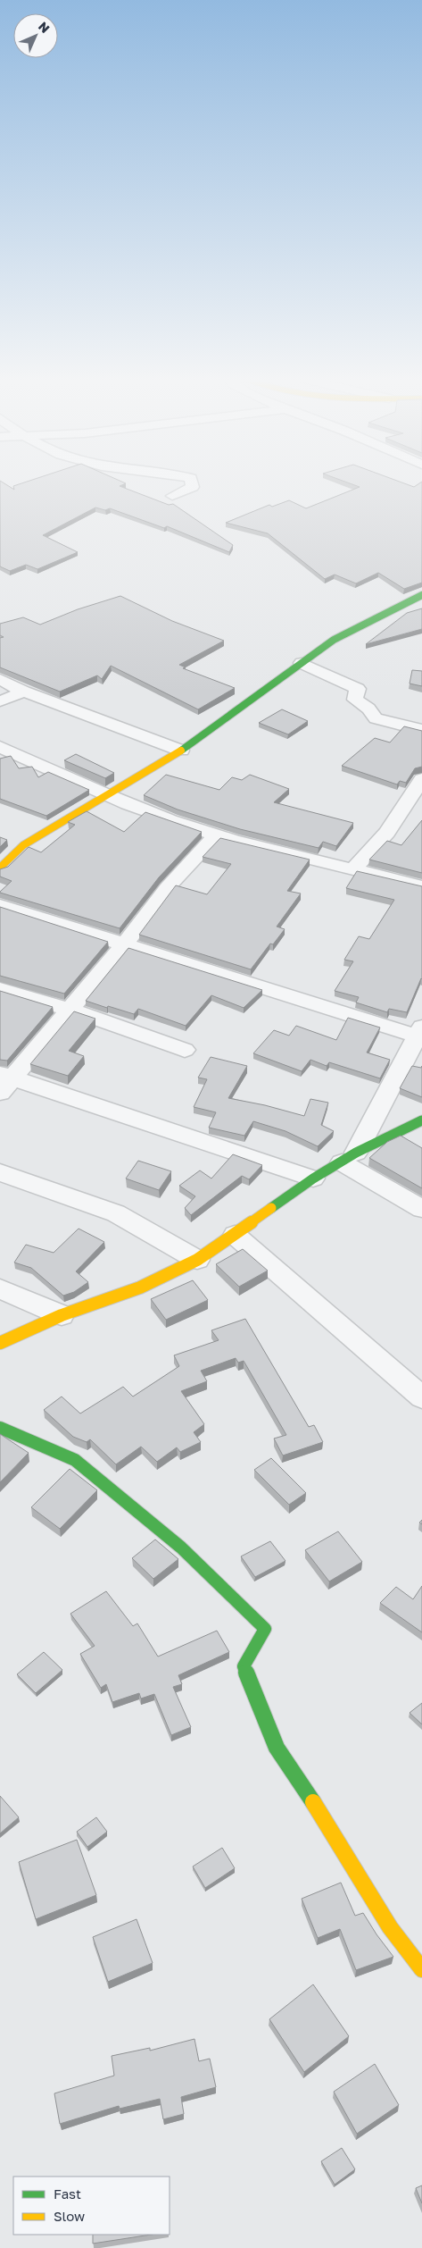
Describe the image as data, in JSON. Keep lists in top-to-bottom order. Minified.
{"legend":["Fast","Slow"],"north":"top right"}
